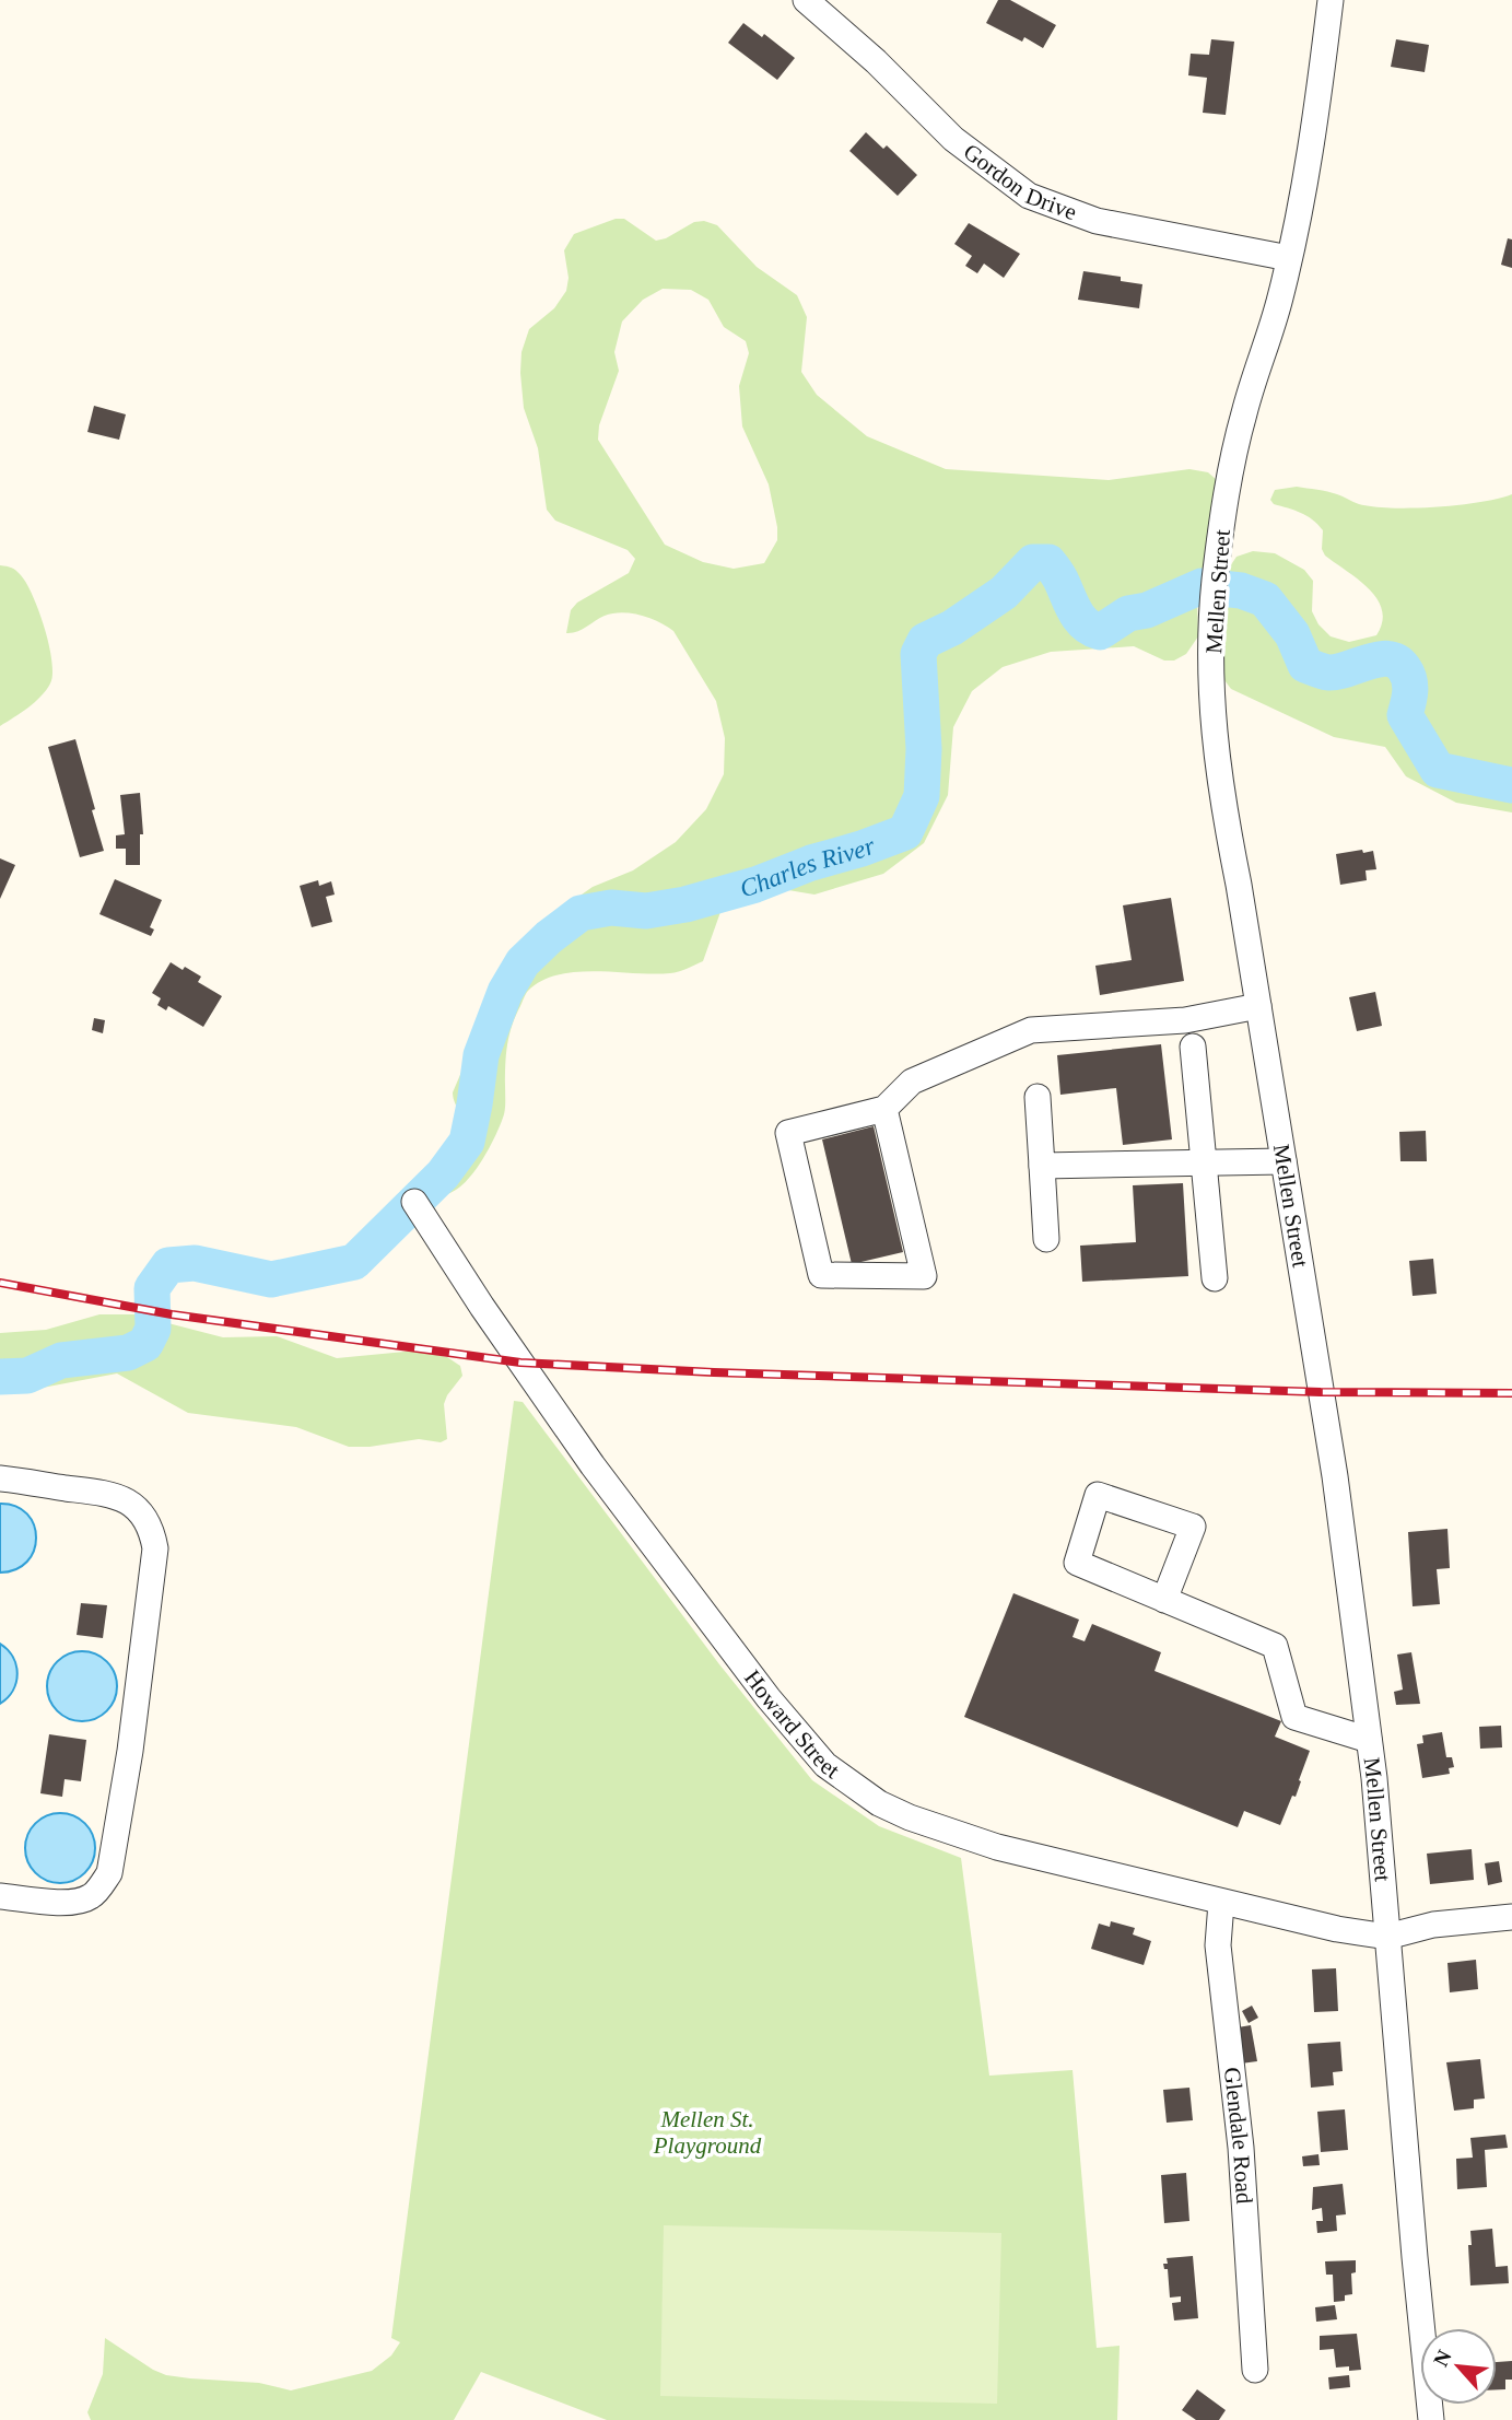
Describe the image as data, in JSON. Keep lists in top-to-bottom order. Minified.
{"streets":{"street":["Gordon Drive","Mellen Street","Howard Street","Glendale Road"]},"crossings":[["Gordon Drive","Mellen Street"],["Mellen Street","Howard Street"],["Howard Street","Glendale Road"]],"water":["Charles River"],"parks":["Mellen St. Playground"],"north":"top left"}
